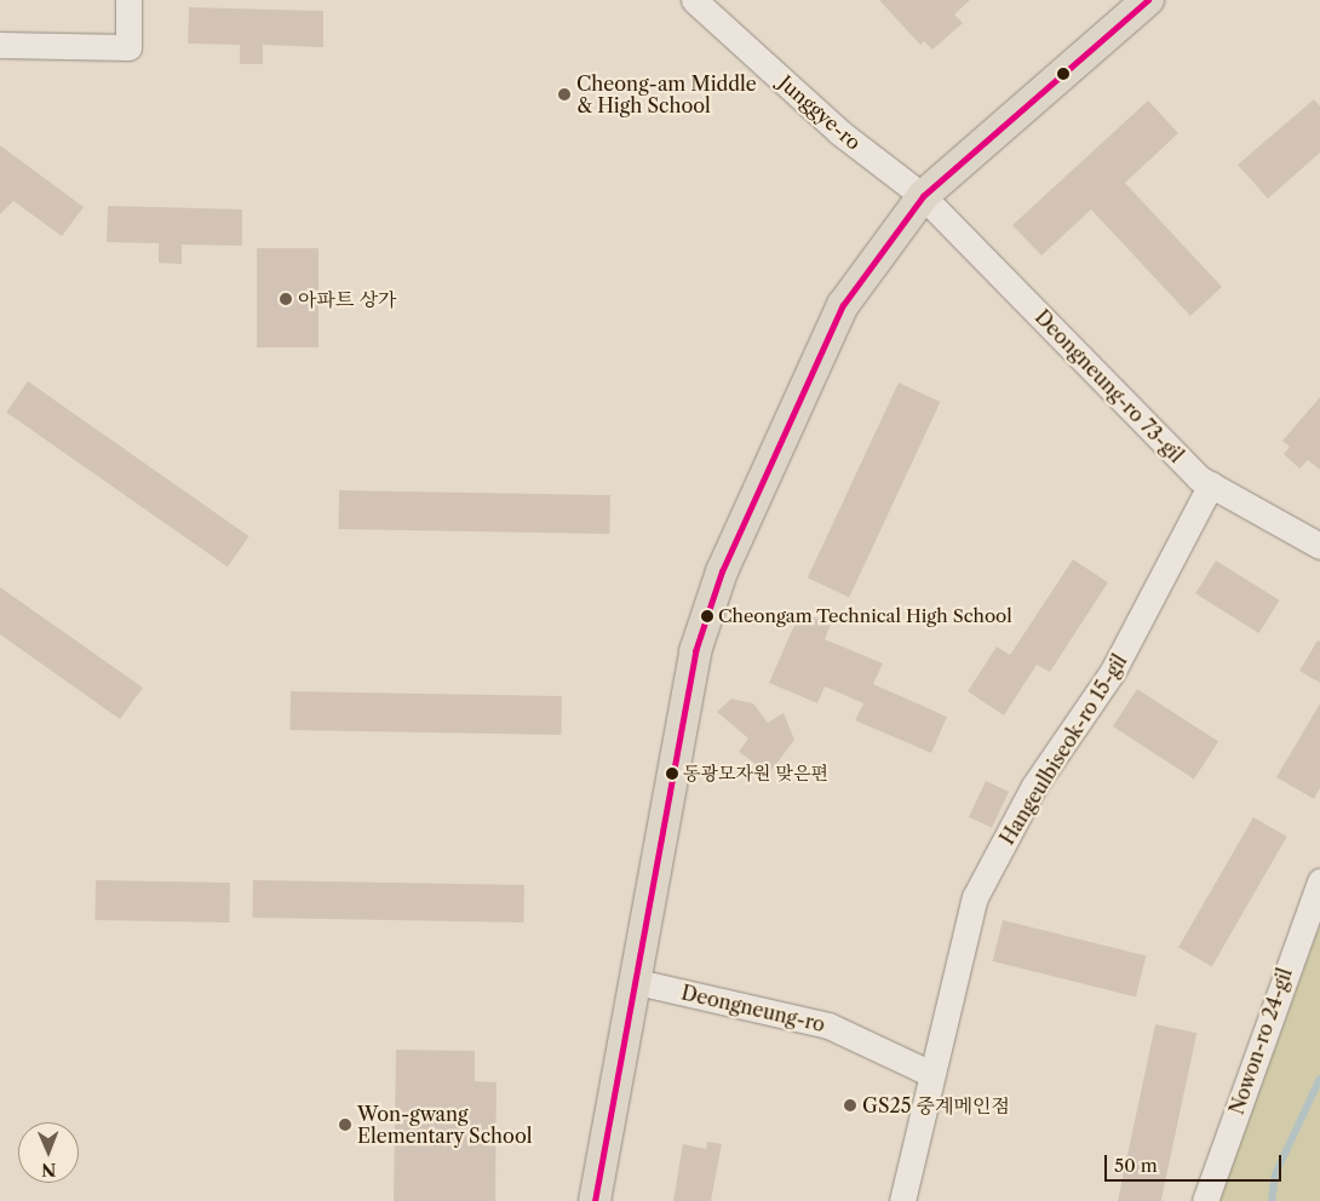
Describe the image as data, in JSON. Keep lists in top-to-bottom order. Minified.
{"streets":{"street":["Junggye-ro","Deongneung-ro 73-gil","Hangeulbiseok-ro 15-gil","Deongneung-ro","Nowon-ro 24-gil"]},"crossings":[["Junggye-ro","Deongneung-ro 73-gil"],["Deongneung-ro 73-gil","Hangeulbiseok-ro 15-gil"],["Hangeulbiseok-ro 15-gil","Deongneung-ro"]],"places":["Cheong-am Middle & High School","아파트 상가","Cheongam Technical High School","동광모자원 맞은편","GS25 중계메인점","Won-gwang Elementary School"],"scale_bar":"50 m","north":"bottom"}
